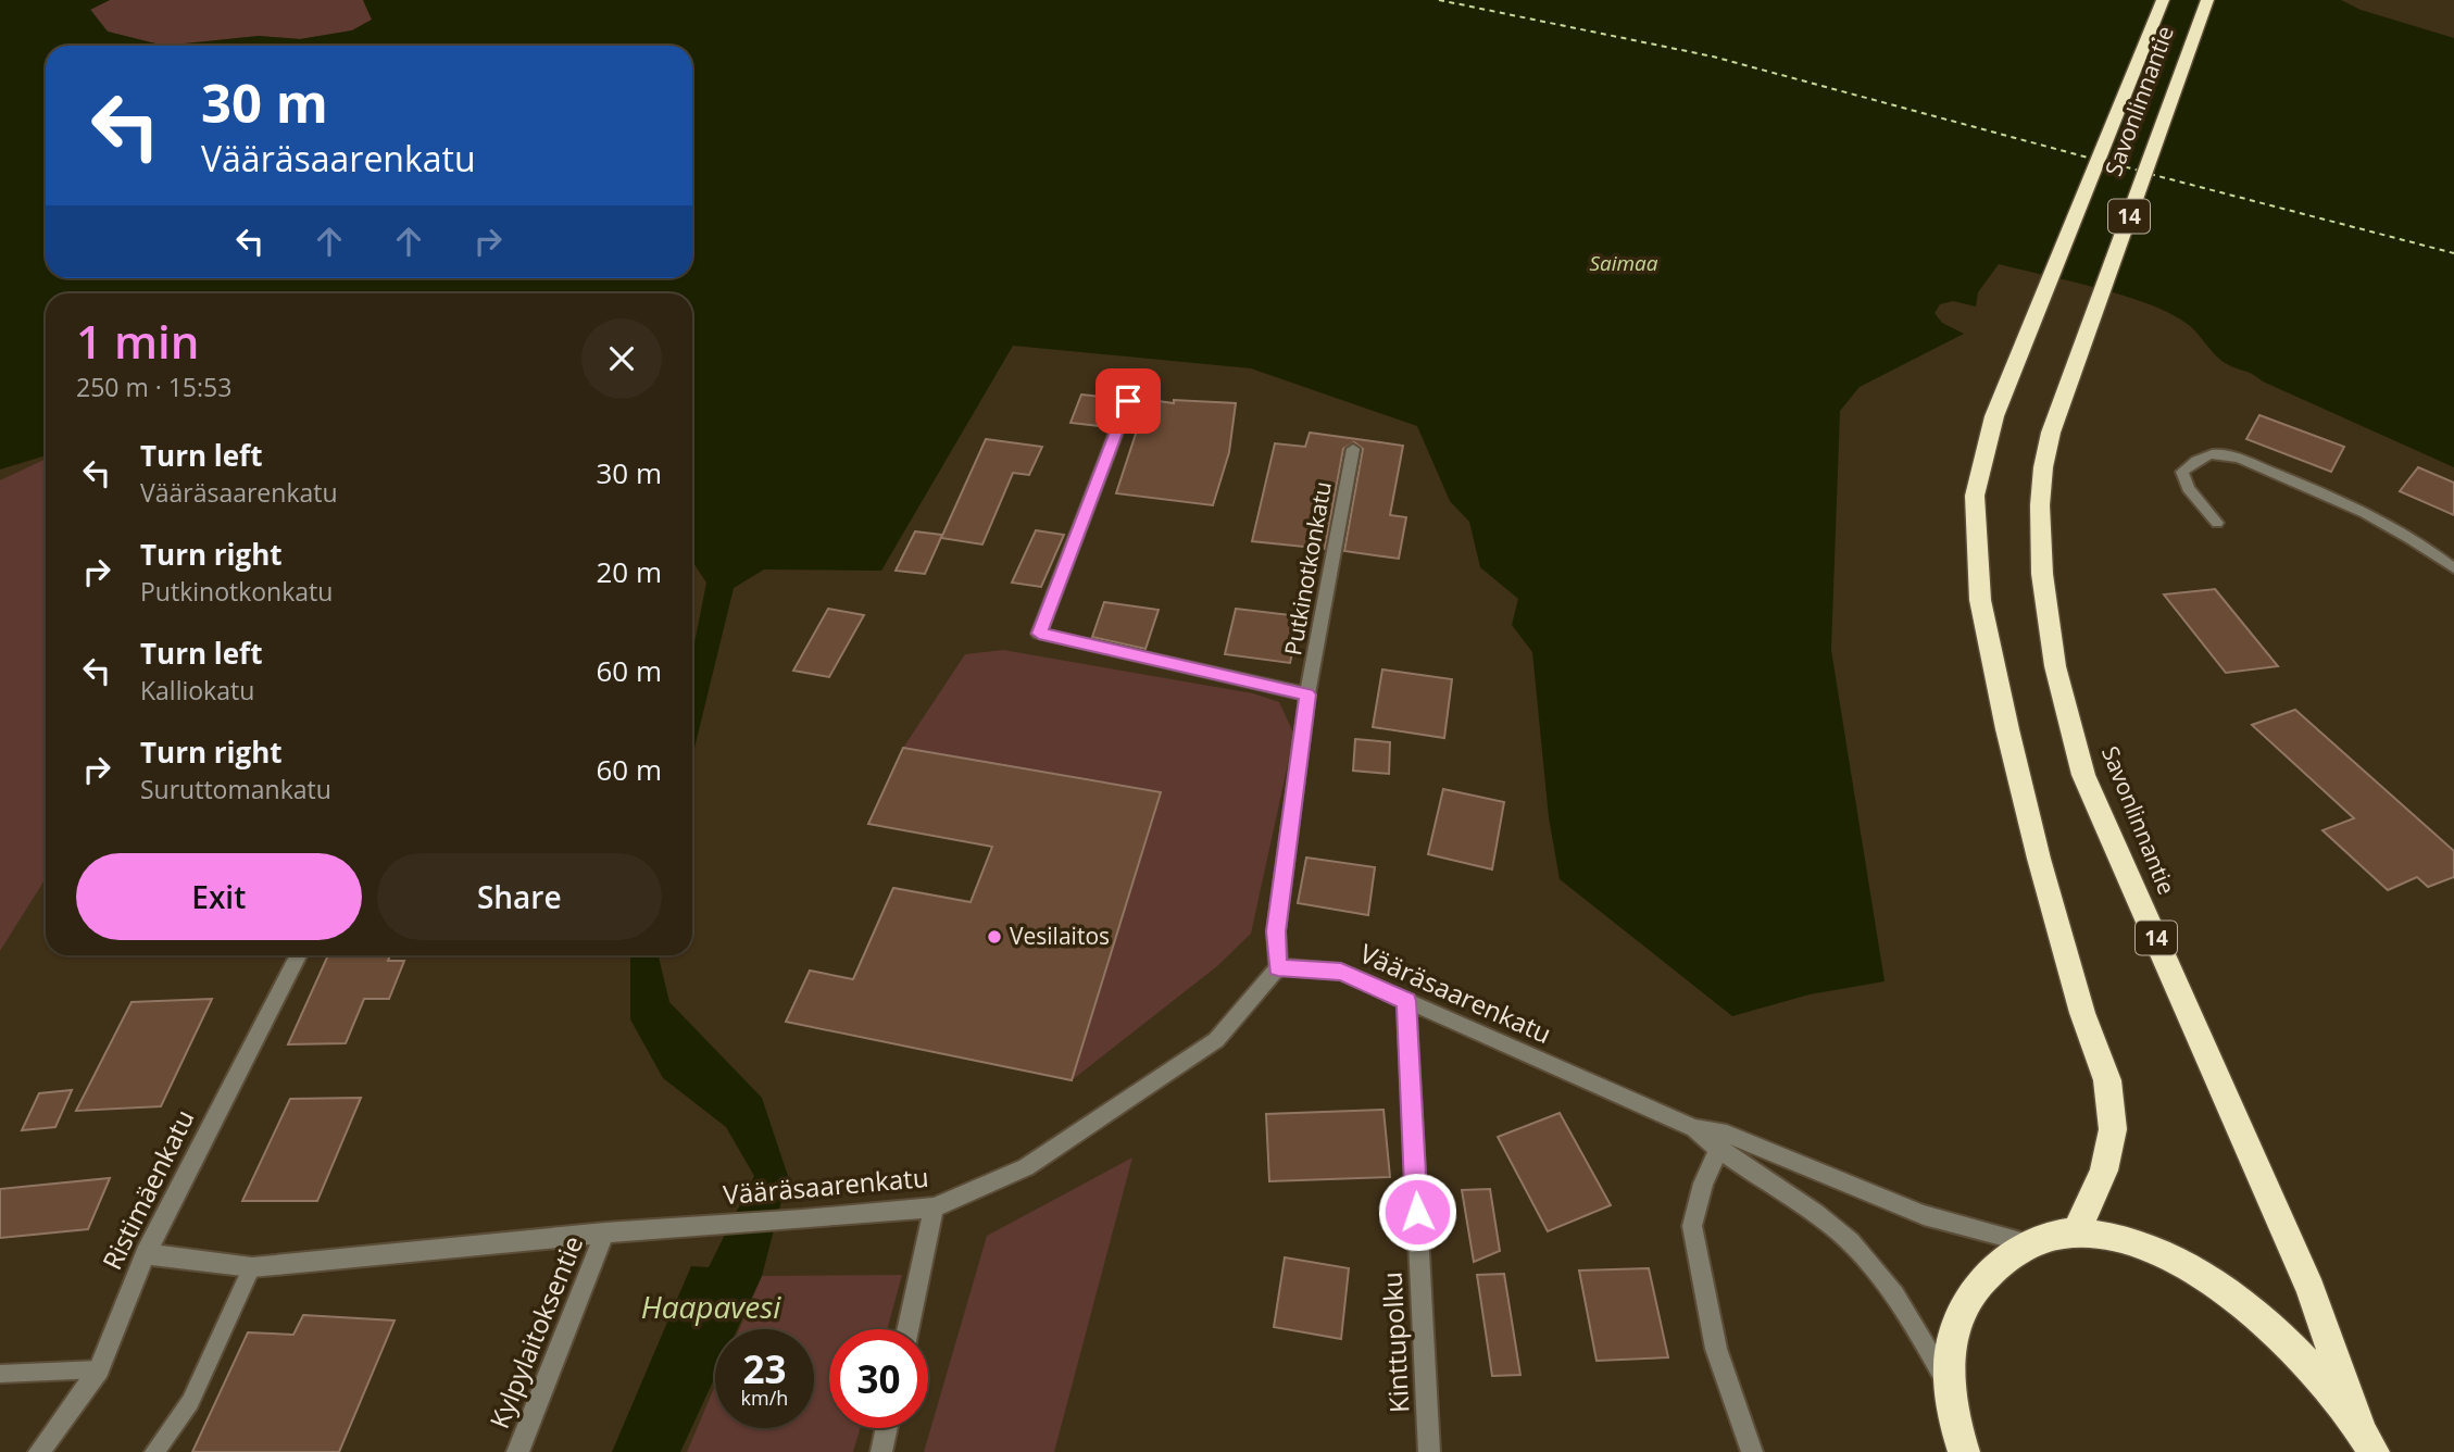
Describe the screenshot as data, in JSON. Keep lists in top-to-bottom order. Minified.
{"streets":{"highway":["Savonlinnantie","14"],"street":["Putkinotkonkatu","Vääräsaarenkatu","Ristimäenkatu","Kylpylaitoksentie","Kinttupolku"]},"crossings":[["Savonlinnantie","14"],["Putkinotkonkatu","Vääräsaarenkatu"],["Vääräsaarenkatu","Ristimäenkatu"],["Vääräsaarenkatu","Kylpylaitoksentie"],["Vääräsaarenkatu","Kinttupolku"]],"water":["Saimaa","Haapavesi"],"places":["Vesilaitos"],"page":{"turn":["30 m","Vääräsaarenkatu"],"heading":["1 min","250 m · 15:53"],"list":[{"name":"Turn left","note":"Vääräsaarenkatu","value":"30 m"},{"name":"Turn right","note":"Putkinotkonkatu","value":"20 m"},{"name":"Turn left","note":"Kalliokatu","value":"60 m"},{"name":"Turn right","note":"Suruttomankatu","value":"60 m"}],"buttons":["Exit","Share"],"speed":"23 km/h","limit":"30"}}
